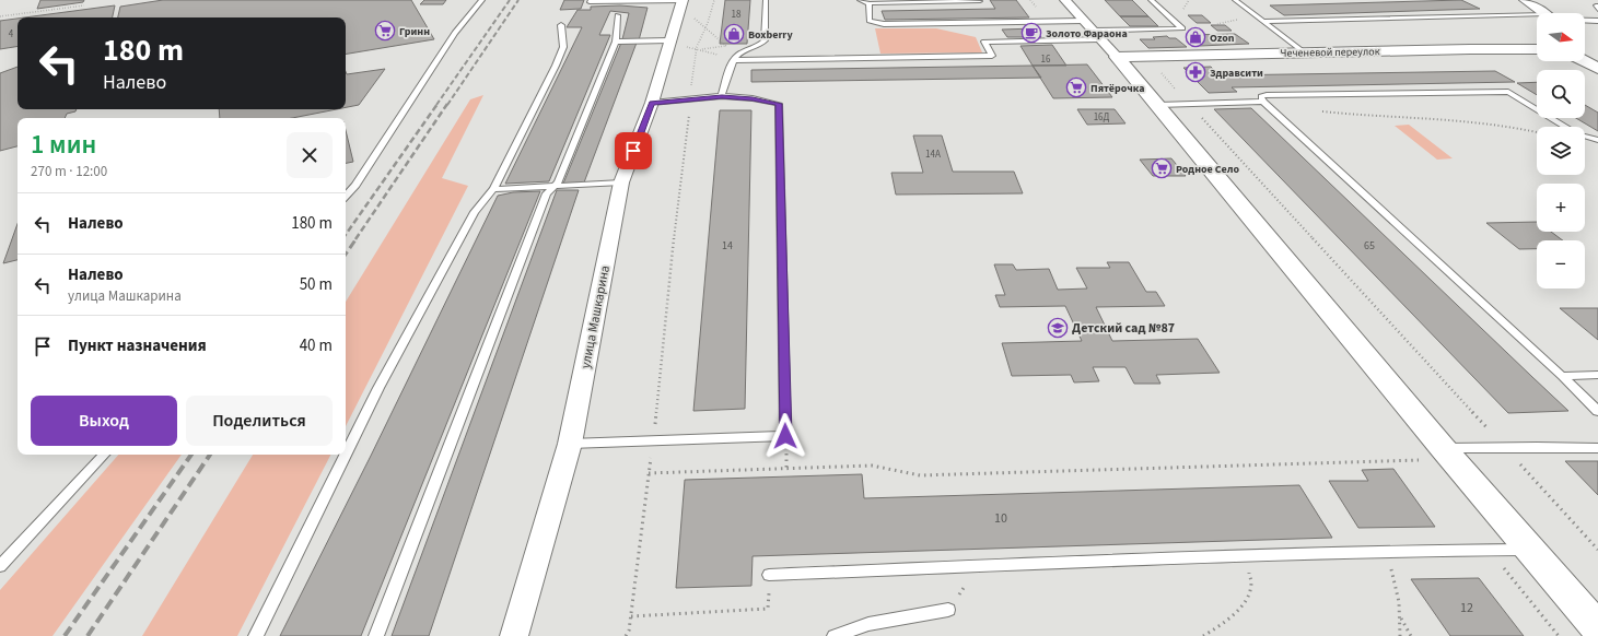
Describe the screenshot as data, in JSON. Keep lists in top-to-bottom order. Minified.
{"streets":{"street":["Чеченевой переулок","улица Машкарина"]},"places":{"supermarket":["Гринн","Пятёрочка","Родное Село"],"cafe":["Золото Фараона"],"shop":["Boxberry","Ozon"],"pharmacy":["Здравсити"],"school or university":["Детский сад №87"]},"house_numbers":["18","4","16","16Д","14А","14","65","10","12"],"north":"right","page":{"map_buttons":["+","−"],"turn":["180 m","Налево"],"heading":["1 мин","270 m · 12:00"],"list":[{"name":"Налево","value":"180 m"},{"name":"Налево","note":"улица Машкарина","value":"50 m"},{"name":"Пункт назначения","value":"40 m"}],"buttons":["Выход","Поделиться"]}}
